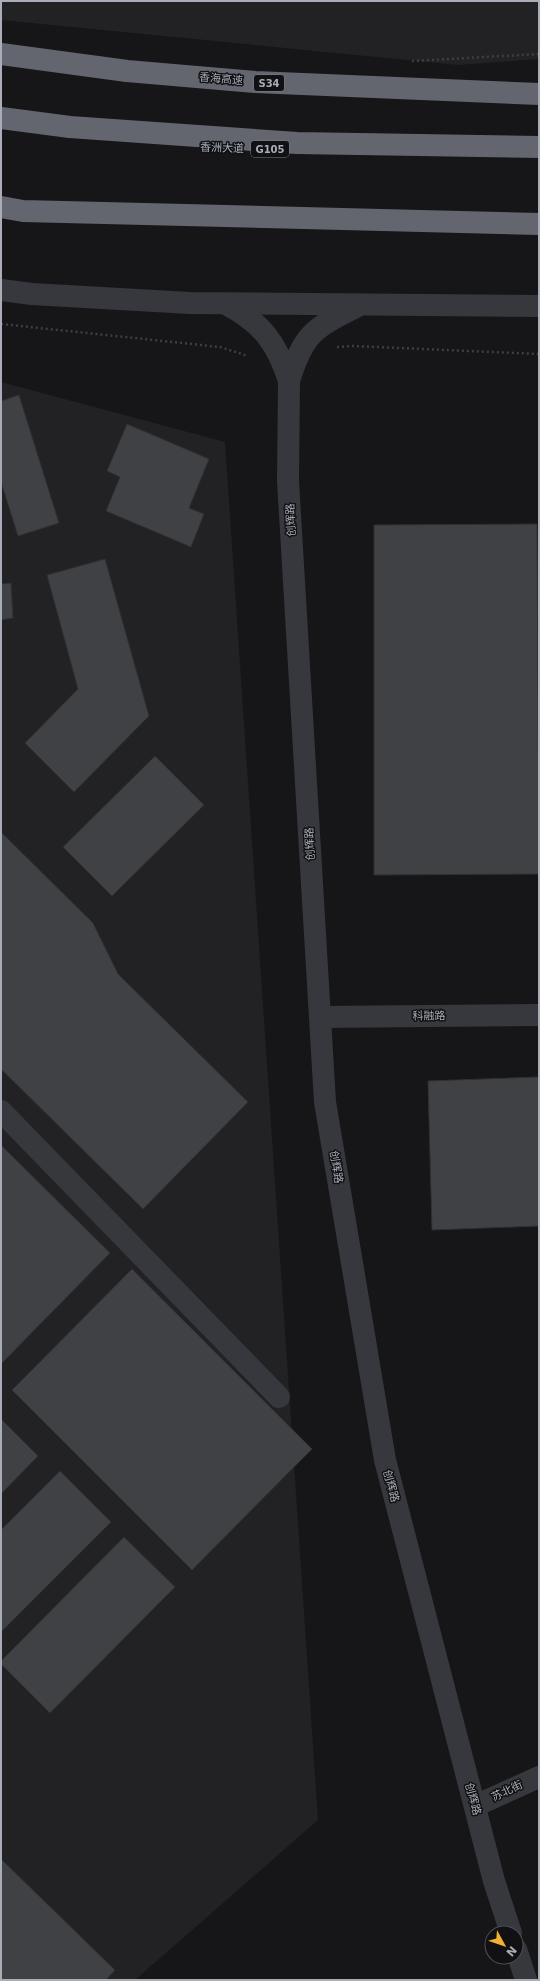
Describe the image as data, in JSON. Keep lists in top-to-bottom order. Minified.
{"streets":{"highway":["香海高速","S34","香洲大道","G105"],"street":["创辉路","科融路","苏北街"]},"crossings":[["创辉路","科融路"],["创辉路","苏北街"]],"north":"bottom right"}
